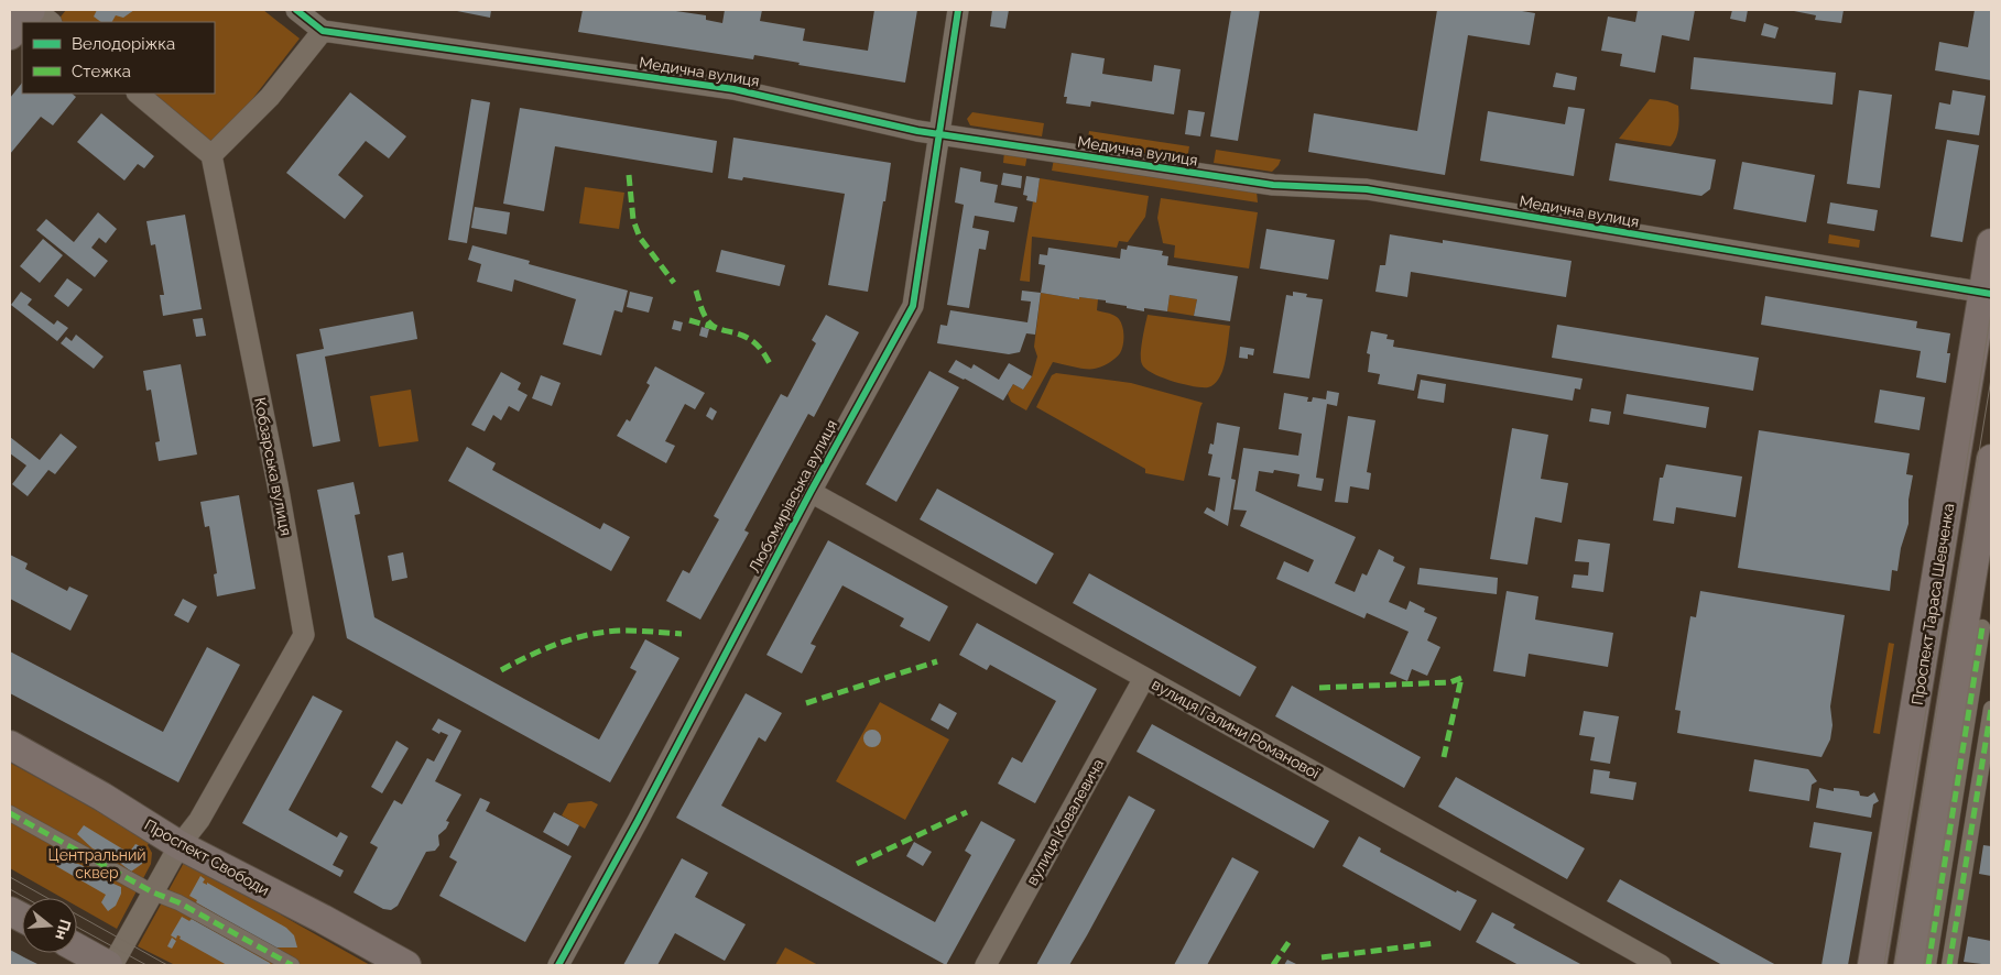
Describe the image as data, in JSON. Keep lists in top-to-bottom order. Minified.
{"streets":{"main road":["Проспект Тараса Шевченка","Проспект Свободи"],"street":["Медична вулиця","Кобзарська вулиця","Любомирівська вулиця","вулиця Галини Романової","вулиця Ковалевича"]},"crossings":[["Медична вулиця","Любомирівська вулиця"],["Медична вулиця","Проспект Тараса Шевченка"],["Кобзарська вулиця","Проспект Свободи"],["Любомирівська вулиця","вулиця Галини Романової"],["вулиця Галини Романової","вулиця Ковалевича"]],"parks":["Центральний сквер"],"legend":["Велодоріжка","Стежка"],"north":"right"}
